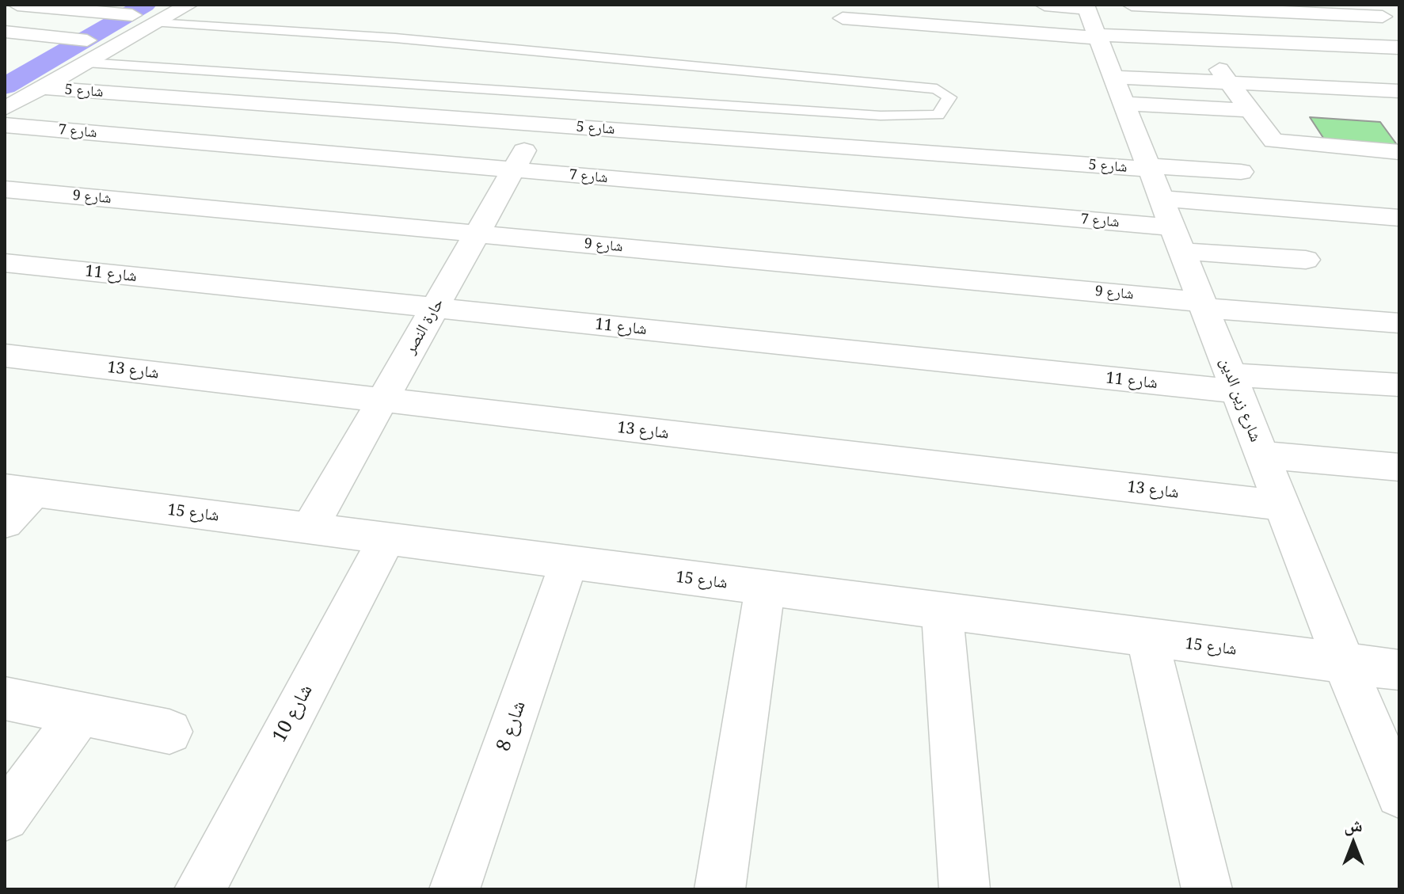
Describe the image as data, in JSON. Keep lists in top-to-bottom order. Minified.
{"streets":{"street":["شارع 5","شارع 7","شارع 9","شارع 11","حارة النصر","شارع 13","شارع زين الدين","شارع 15","شارع 10","شارع 8"]},"crossings":[["شارع 5","شارع 7"],["شارع 5","حارة النصر"],["شارع 5","شارع زين الدين"],["شارع 7","حارة النصر"],["شارع 7","شارع زين الدين"],["شارع 9","حارة النصر"],["شارع 9","شارع زين الدين"],["شارع 11","حارة النصر"],["شارع 11","شارع زين الدين"],["حارة النصر","شارع 13"],["حارة النصر","شارع 15"],["شارع 13","شارع زين الدين"],["شارع زين الدين","شارع 15"],["شارع 15","شارع 10"],["شارع 15","شارع 8"]],"north":"top"}
